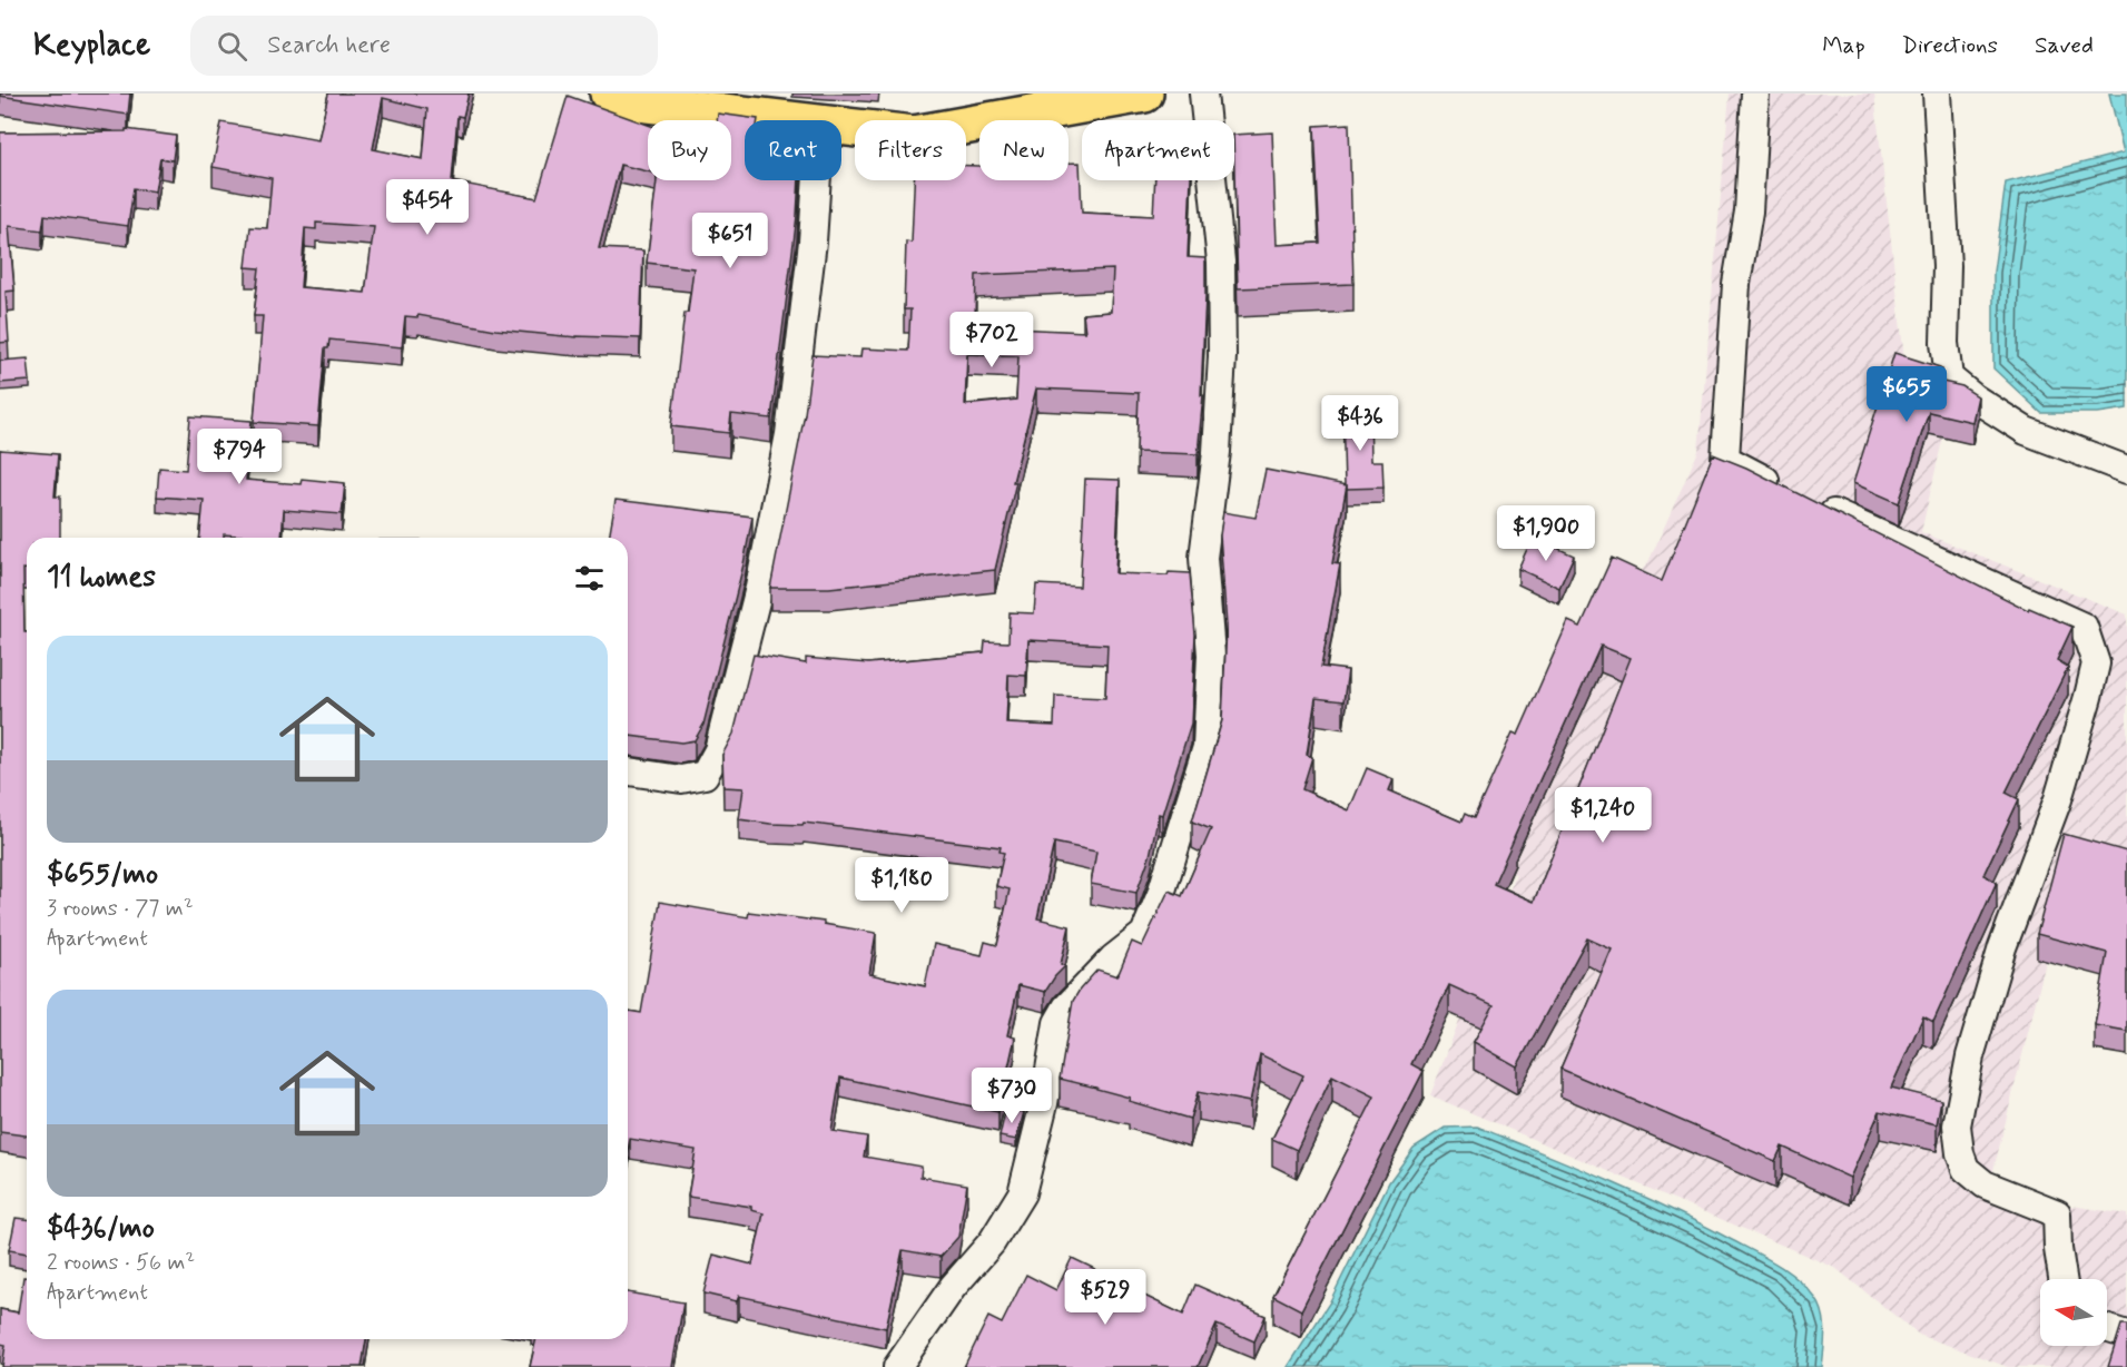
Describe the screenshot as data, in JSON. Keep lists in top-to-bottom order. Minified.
{"north":"left","page":{"header":"Keyplace","search":"Search here","nav":["Map","Directions","Saved"],"chip":["Buy","Rent","Filters","New","Apartment"],"price":["$454","$651","$702","$655","$436","$794","$1,900","$1,240","$1,180","$730","$529"],"heading":"11 homes","list":[{"name":"$655/mo","note":"3 rooms · 77 m² · Apartment"},{"name":"$436/mo","note":"2 rooms · 56 m² · Apartment"}]}}
